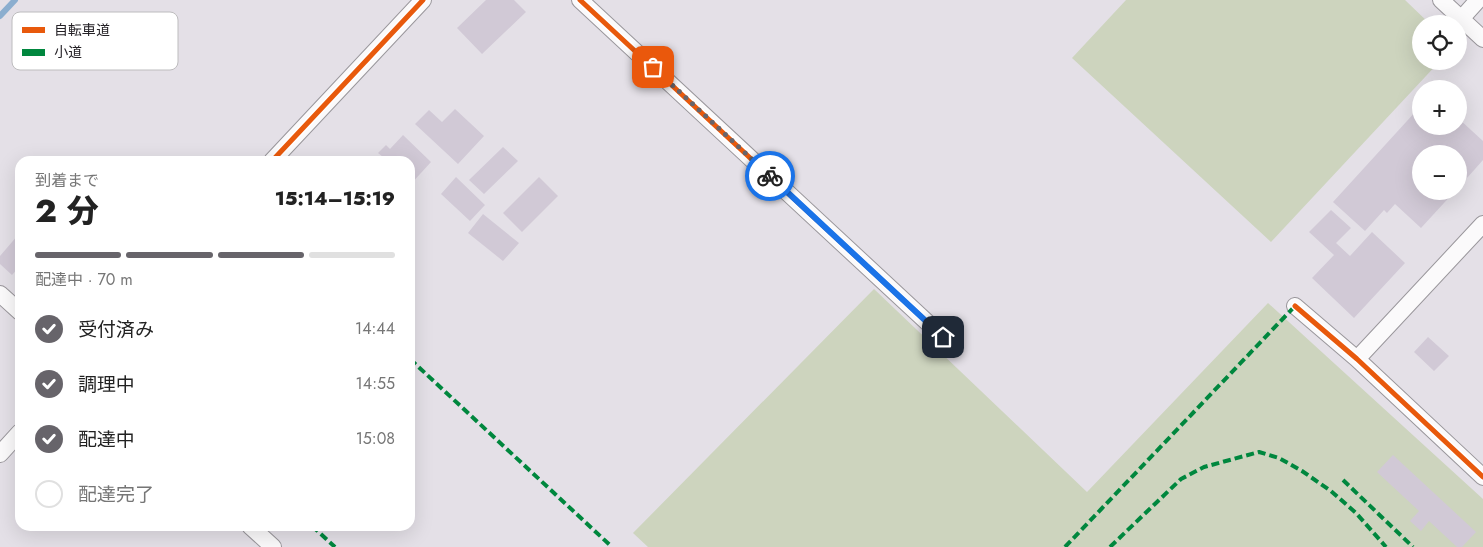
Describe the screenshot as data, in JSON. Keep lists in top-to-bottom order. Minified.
{"legend":["自転車道","小道"],"page":{"map_buttons":["+","−"],"heading":["2 分","到着まで","15:14–15:19"],"bar":"配達中 · 70 m","list":[["受付済み","14:44"],["調理中","14:55"],["配達中","15:08"],"配達完了"]}}
